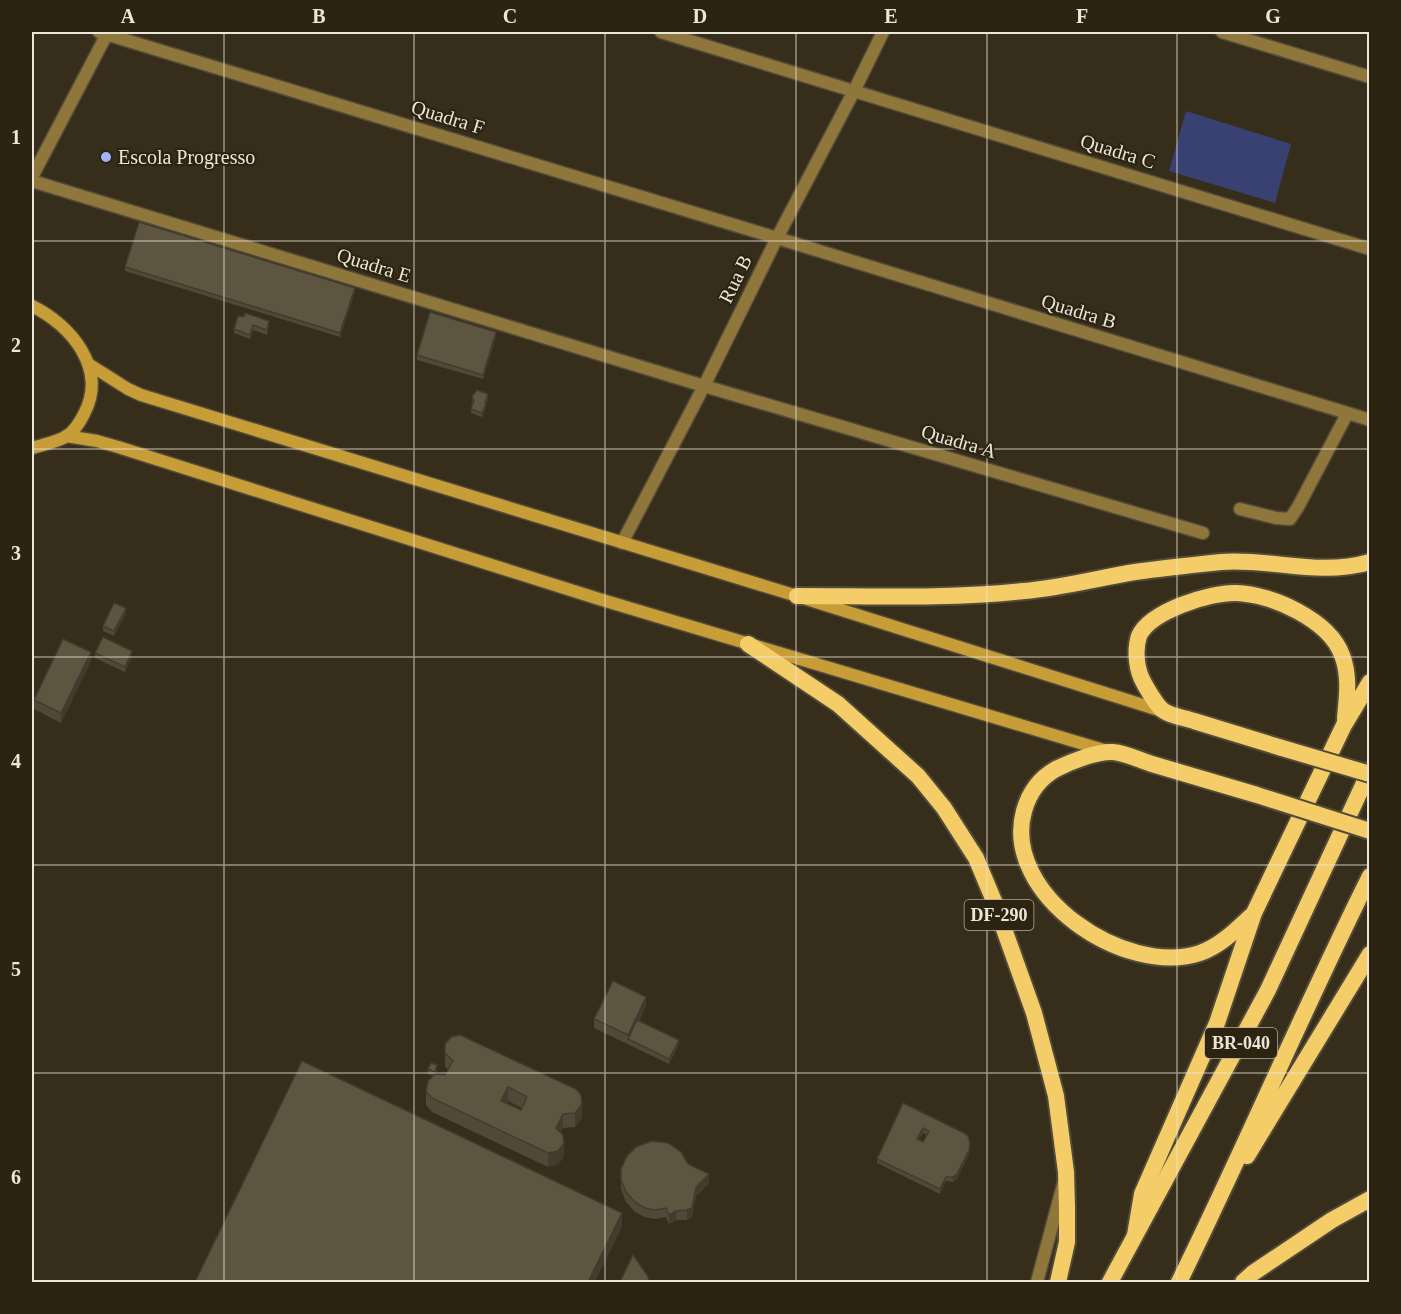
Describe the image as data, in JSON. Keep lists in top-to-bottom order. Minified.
{"streets":{"highway":["DF-290","BR-040"],"street":["Quadra F","Quadra C","Quadra E","Rua B","Quadra B","Quadra A"]},"crossings":[["Quadra F","Rua B"],["Quadra F","Quadra B"],["Quadra C","Rua B"],["Quadra E","Rua B"],["Quadra E","Quadra A"],["Rua B","Quadra B"],["Rua B","Quadra A"]],"places":["Escola Progresso"],"grid":{"columns":["A","B","C","D","E","F","G"],"rows":["1","2","3","4","5","6"]}}
